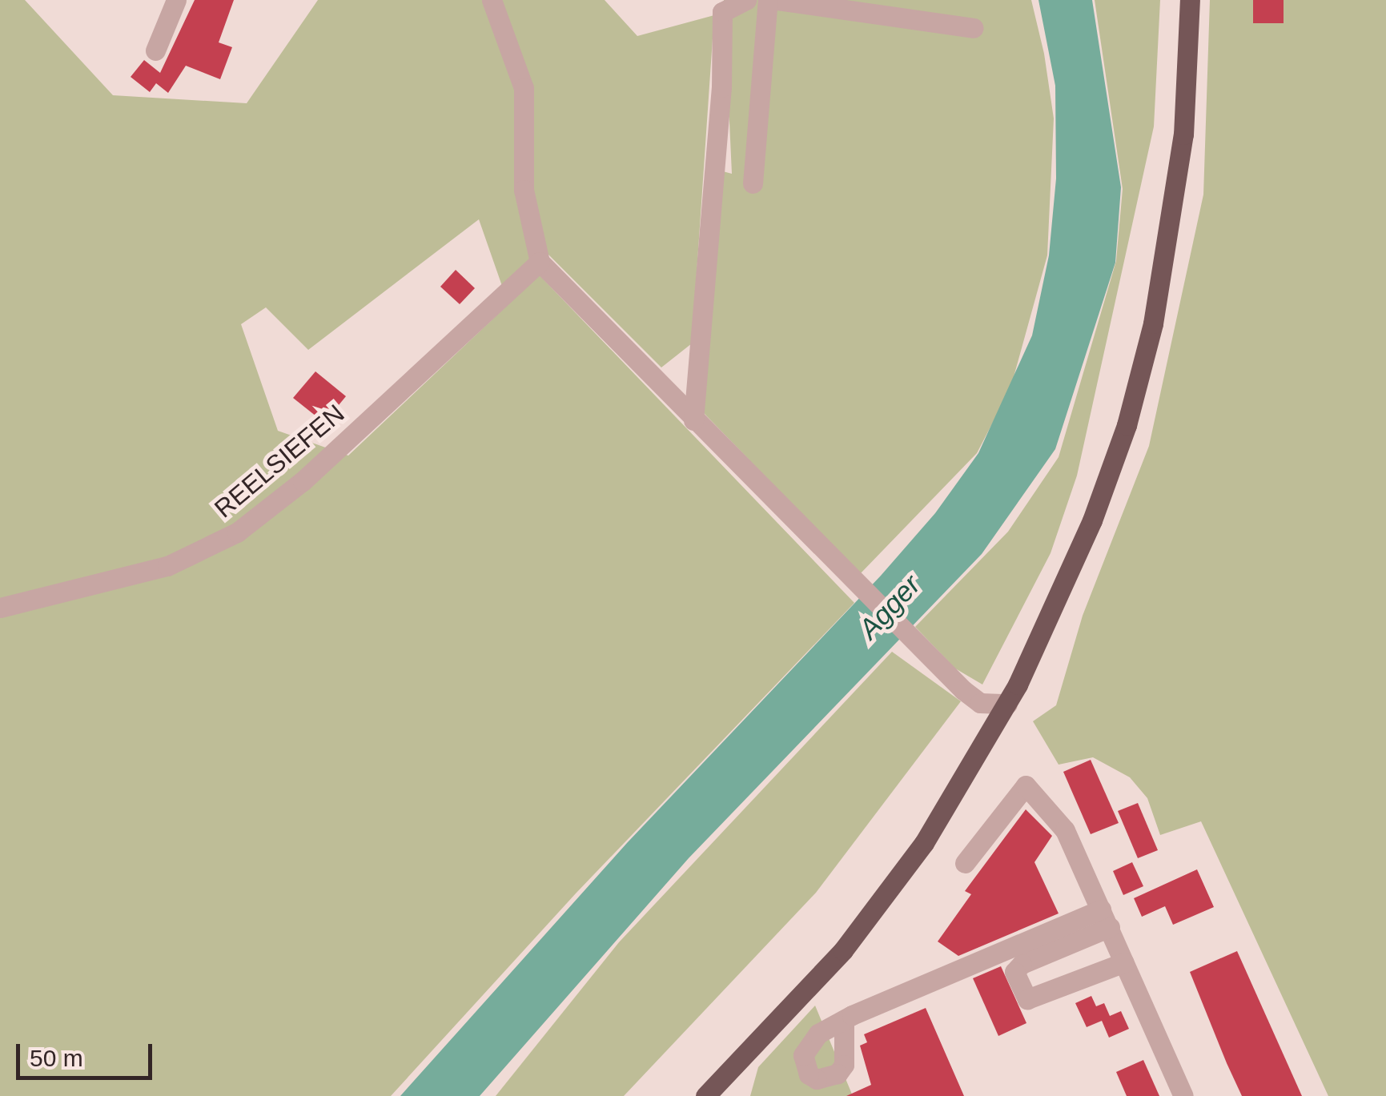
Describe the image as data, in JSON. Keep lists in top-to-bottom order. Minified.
{"streets":{"street":["REELSIEFEN"]},"water":["Agger"],"scale_bar":"50 m"}
